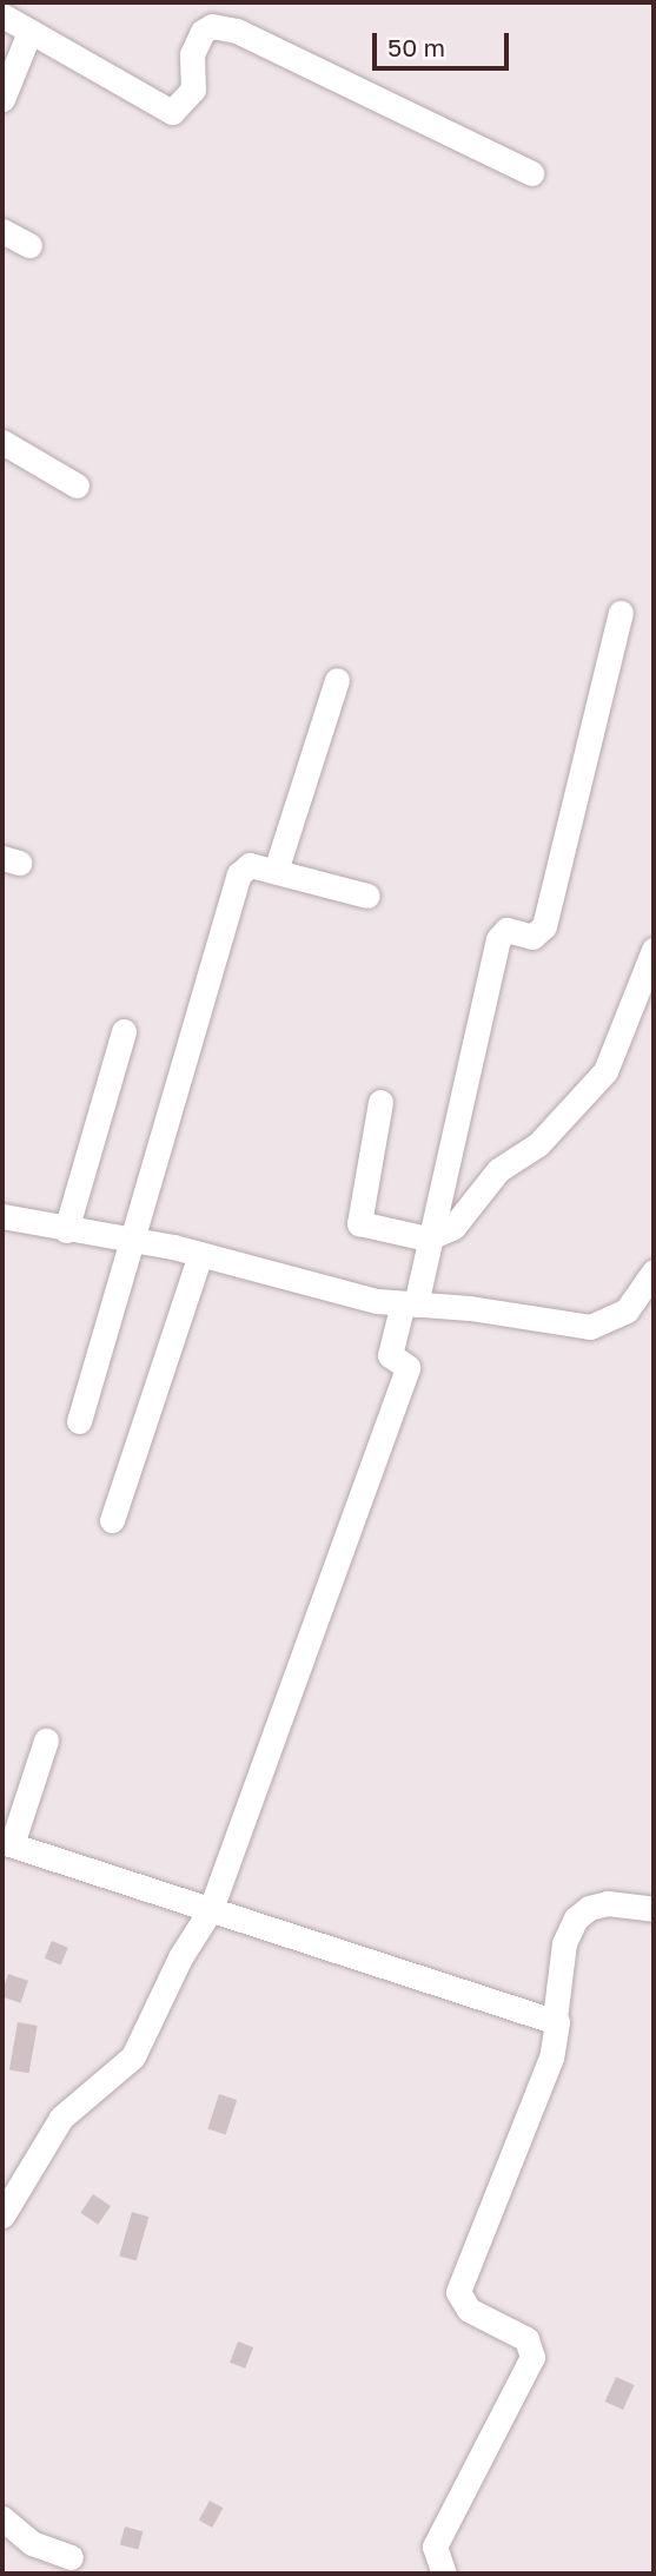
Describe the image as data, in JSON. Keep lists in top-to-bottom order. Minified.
{"scale_bar":"50 m"}
